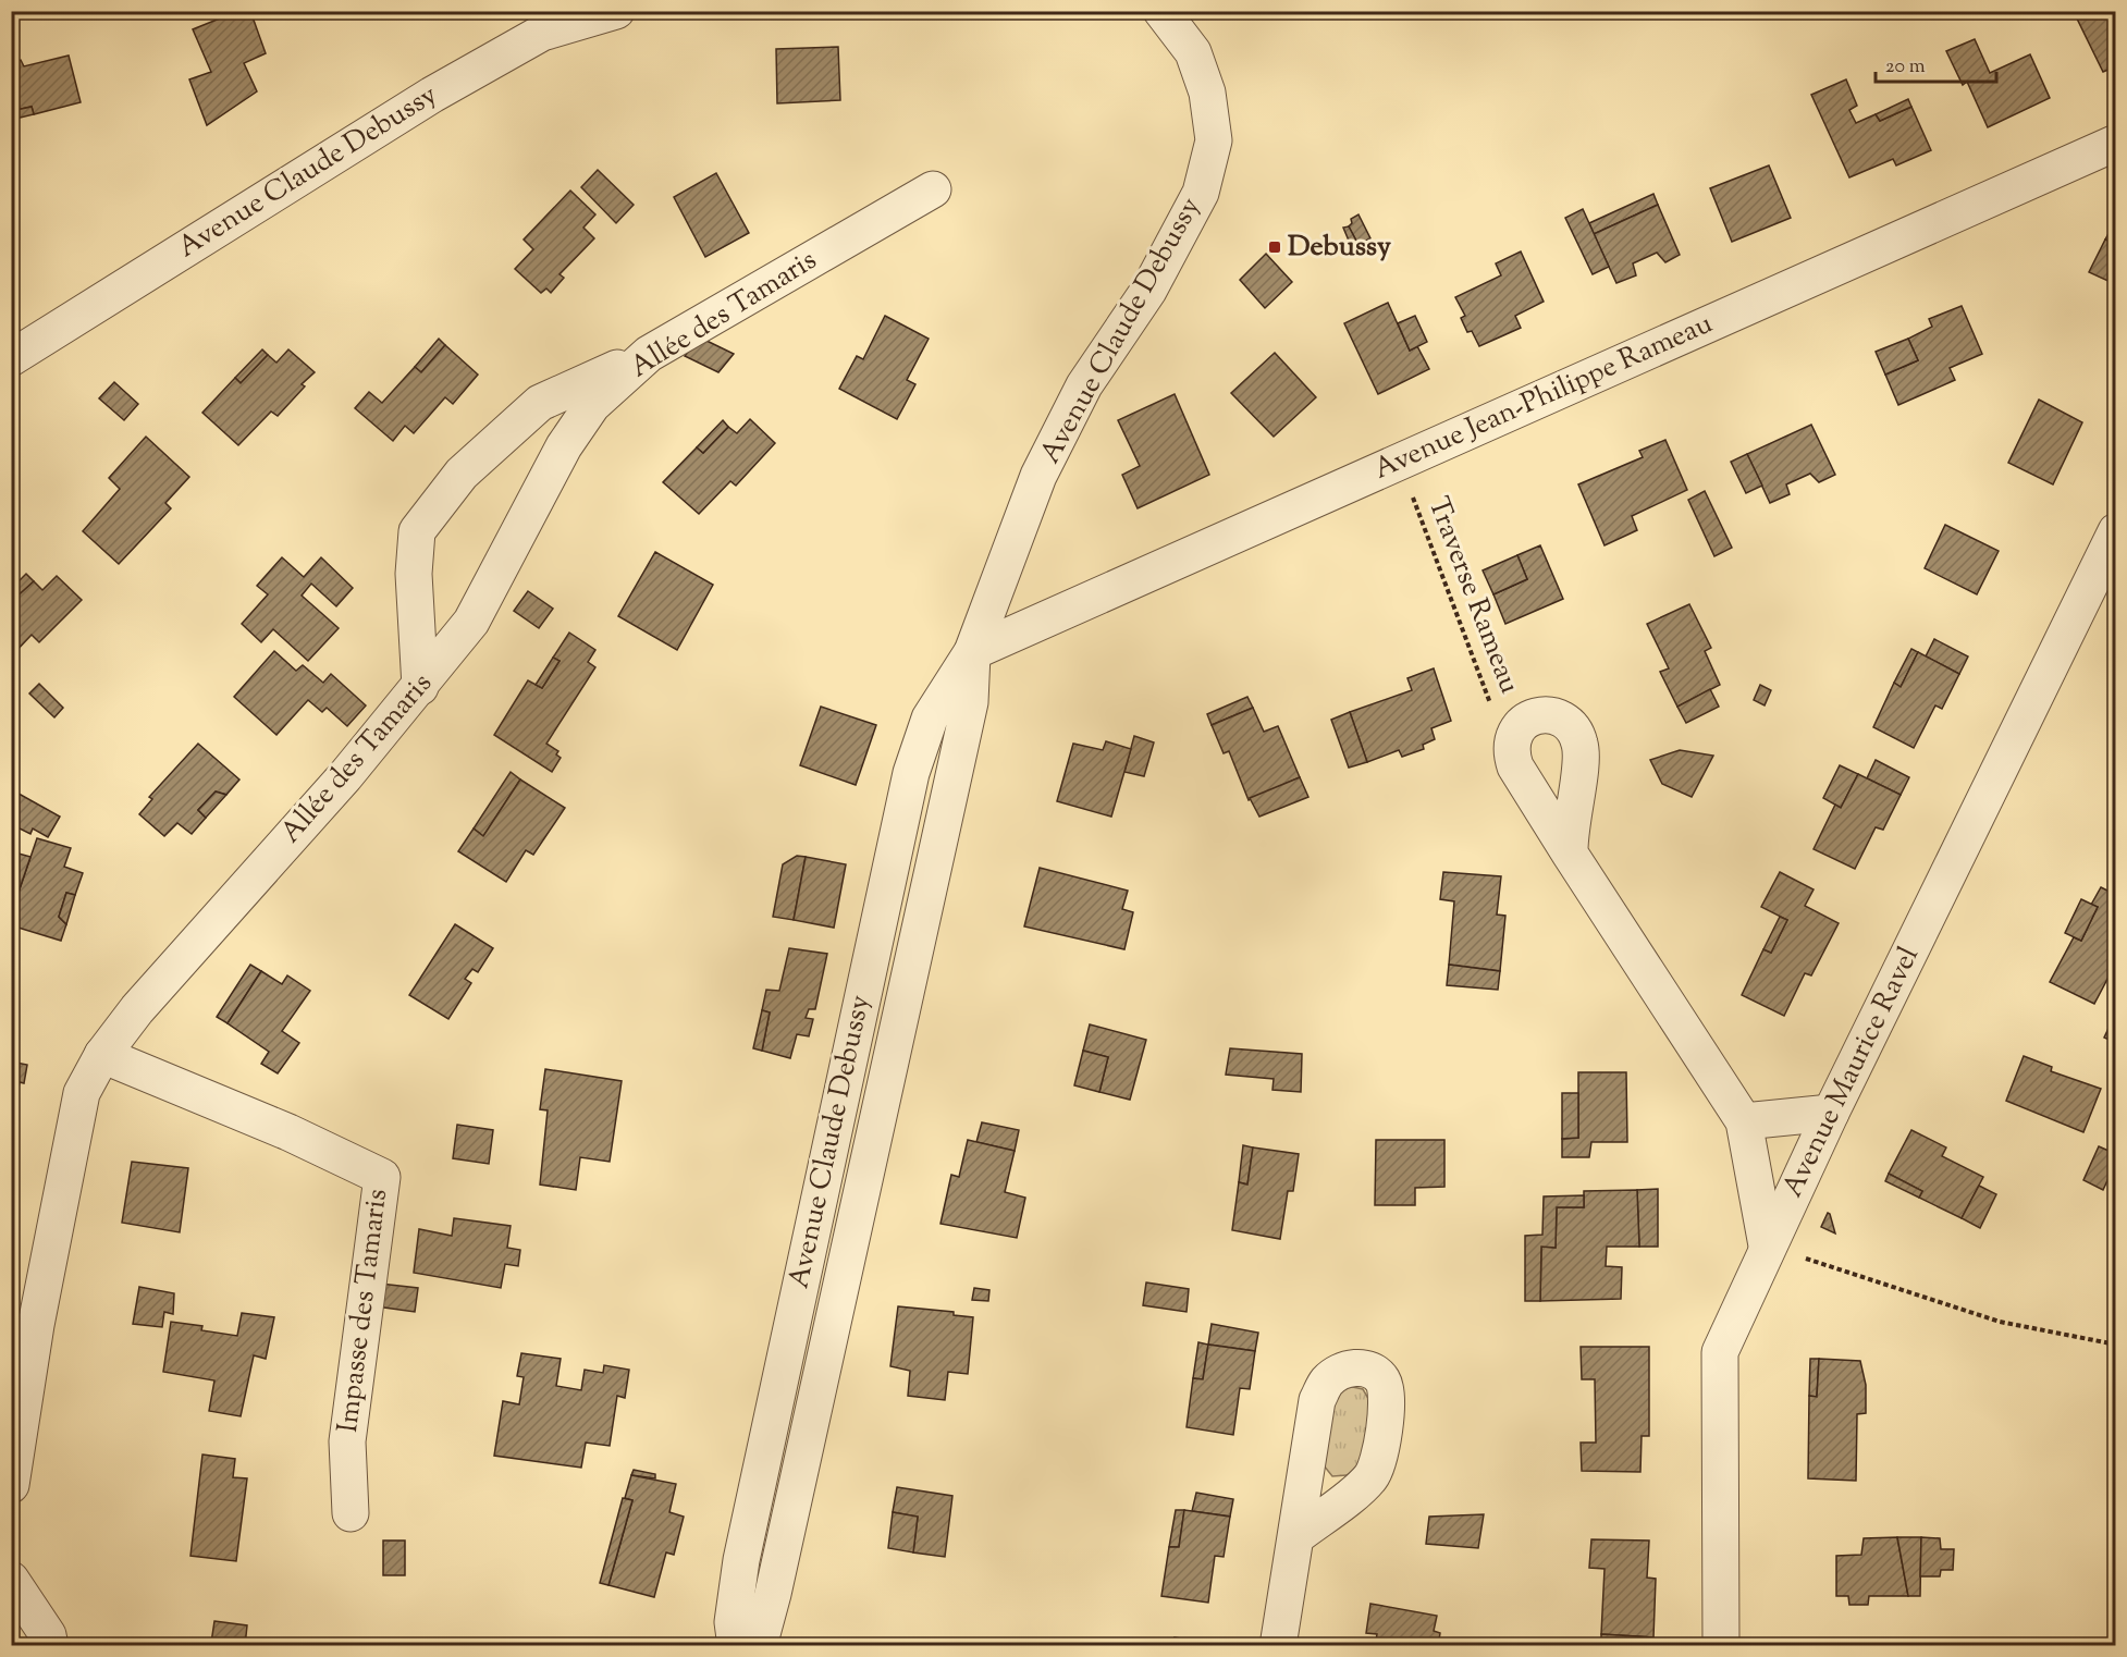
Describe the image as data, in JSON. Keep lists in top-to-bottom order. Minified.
{"streets":{"street":["Avenue Claude Debussy","Allée des Tamaris","Avenue Jean-Philippe Rameau","Avenue Maurice Ravel","Impasse des Tamaris"],"path":["Traverse Rameau"]},"crossings":[["Avenue Claude Debussy","Avenue Jean-Philippe Rameau"],["Allée des Tamaris","Impasse des Tamaris"],["Avenue Jean-Philippe Rameau","Traverse Rameau"]],"places":{"transit":["Debussy"]},"scale_bar":"20 m"}
